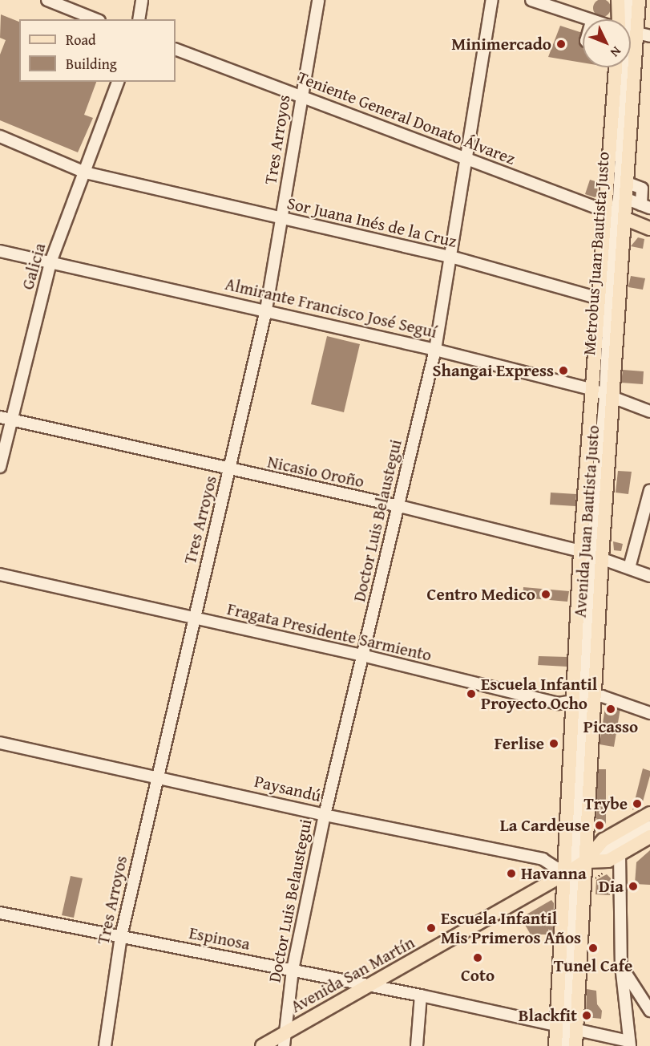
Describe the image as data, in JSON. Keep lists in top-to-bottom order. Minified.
{"streets":{"main road":["Avenida Juan Bautista Justo","Avenida San Martín"],"street":["Teniente General Donato Álvarez","Tres Arroyos","Sor Juana Inés de la Cruz","Metrobus Juan Bautista Justo","Galicia","Almirante Francisco José Seguí","Nicasio Oroño","Doctor Luis Belaustegui","Fragata Presidente Sarmiento","Paysandú","Espinosa"]},"crossings":[["Teniente General Donato Álvarez","Tres Arroyos"],["Teniente General Donato Álvarez","Metrobus Juan Bautista Justo"],["Teniente General Donato Álvarez","Doctor Luis Belaustegui"],["Teniente General Donato Álvarez","Avenida Juan Bautista Justo"],["Tres Arroyos","Sor Juana Inés de la Cruz"],["Tres Arroyos","Almirante Francisco José Seguí"],["Tres Arroyos","Nicasio Oroño"],["Tres Arroyos","Fragata Presidente Sarmiento"],["Tres Arroyos","Paysandú"],["Tres Arroyos","Espinosa"],["Sor Juana Inés de la Cruz","Galicia"],["Sor Juana Inés de la Cruz","Doctor Luis Belaustegui"],["Sor Juana Inés de la Cruz","Avenida Juan Bautista Justo"],["Metrobus Juan Bautista Justo","Avenida Juan Bautista Justo"],["Galicia","Almirante Francisco José Seguí"],["Galicia","Nicasio Oroño"],["Almirante Francisco José Seguí","Doctor Luis Belaustegui"],["Almirante Francisco José Seguí","Avenida Juan Bautista Justo"],["Nicasio Oroño","Doctor Luis Belaustegui"],["Nicasio Oroño","Avenida Juan Bautista Justo"],["Doctor Luis Belaustegui","Fragata Presidente Sarmiento"],["Doctor Luis Belaustegui","Paysandú"],["Doctor Luis Belaustegui","Espinosa"],["Doctor Luis Belaustegui","Avenida San Martín"],["Avenida Juan Bautista Justo","Fragata Presidente Sarmiento"],["Avenida Juan Bautista Justo","Paysandú"],["Avenida Juan Bautista Justo","Espinosa"],["Avenida Juan Bautista Justo","Avenida San Martín"],["Paysandú","Avenida San Martín"],["Espinosa","Avenida San Martín"]],"places":["Minimercado","Shangai Express","Centro Medico","Escuela Infantil Proyecto Ocho","Picasso","Ferlise","Trybe","La Cardeuse","Havanna","Dia","Escuela Infantil Mis Primeros Años","Tunel Cafe","Coto","Blackfit"],"legend":["Road","Building"],"north":"bottom right"}
